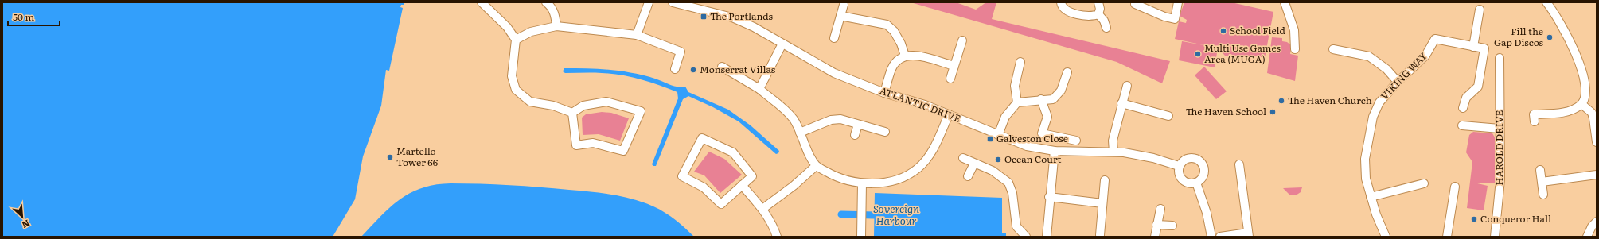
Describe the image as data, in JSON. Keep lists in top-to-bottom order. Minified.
{"streets":{"street":["VIKING WAY","ATLANTIC DRIVE","HAROLD DRIVE"]},"water":["Sovereign Harbour"],"places":{"transit":["The Portlands","Galveston Close"],"other":["School Field","Fill the Gap Discos","Multi Use Games Area (MUGA)","Monserrat Villas","The Haven Church","The Haven School","Martello Tower 66","Ocean Court","Conqueror Hall"]},"scale_bar":"50 m","north":"bottom right"}
